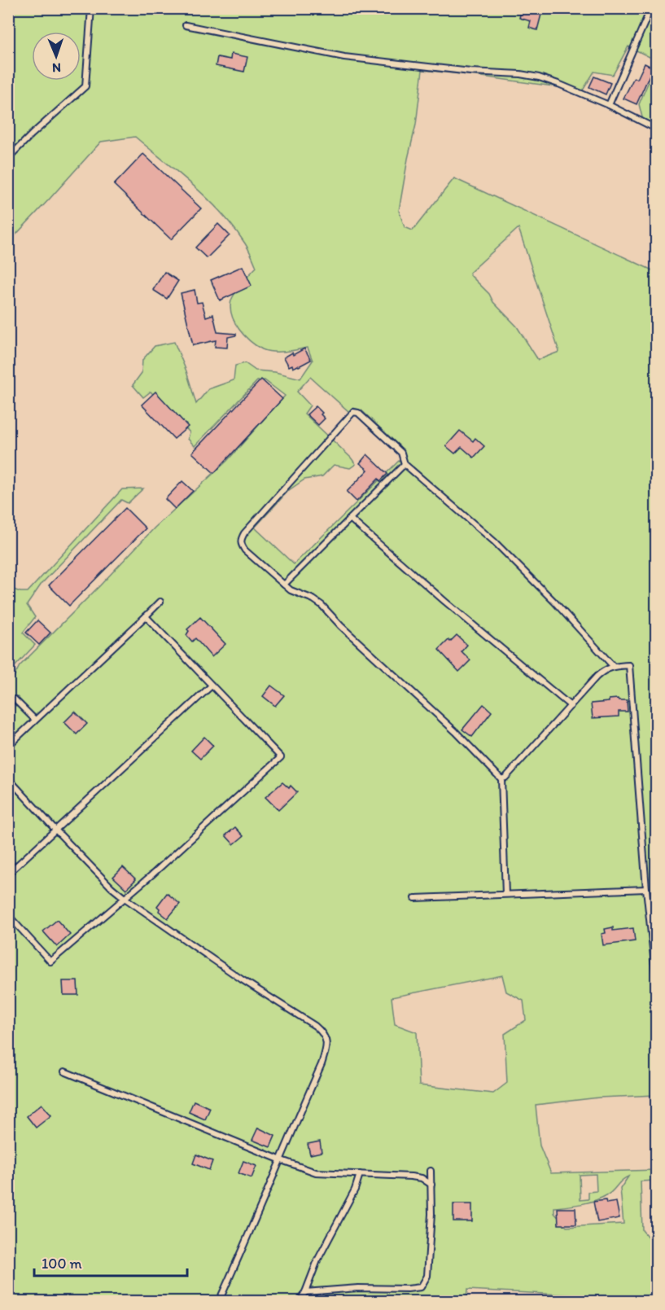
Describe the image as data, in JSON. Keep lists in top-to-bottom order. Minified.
{"scale_bar":"100 m","north":"bottom"}
